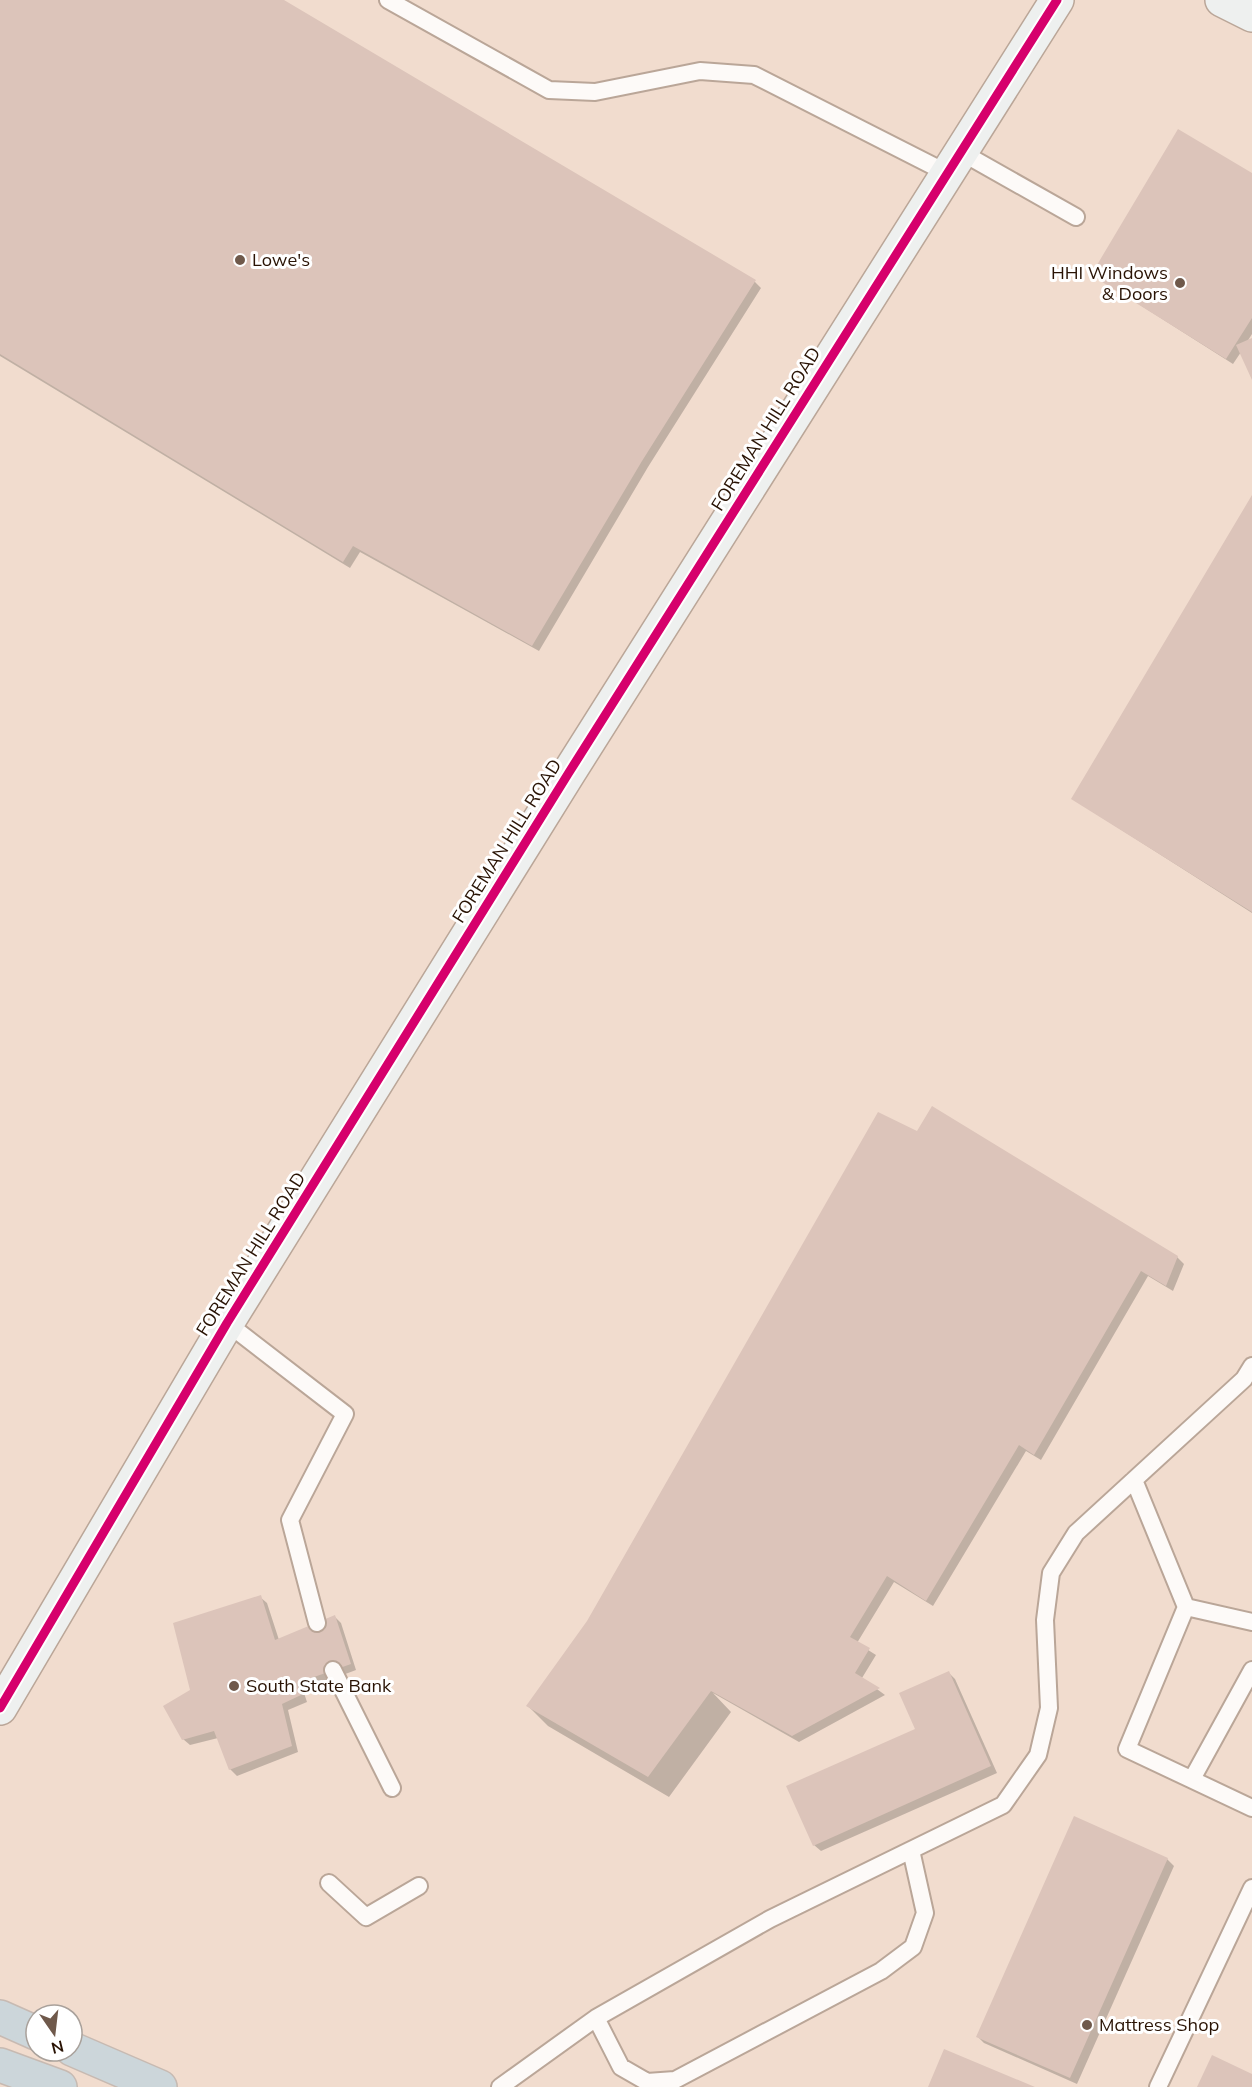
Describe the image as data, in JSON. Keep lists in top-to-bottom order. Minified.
{"streets":{"street":["FOREMAN HILL ROAD"]},"places":["Lowe's","HHI Windows & Doors","South State Bank","Mattress Shop"],"north":"bottom"}
